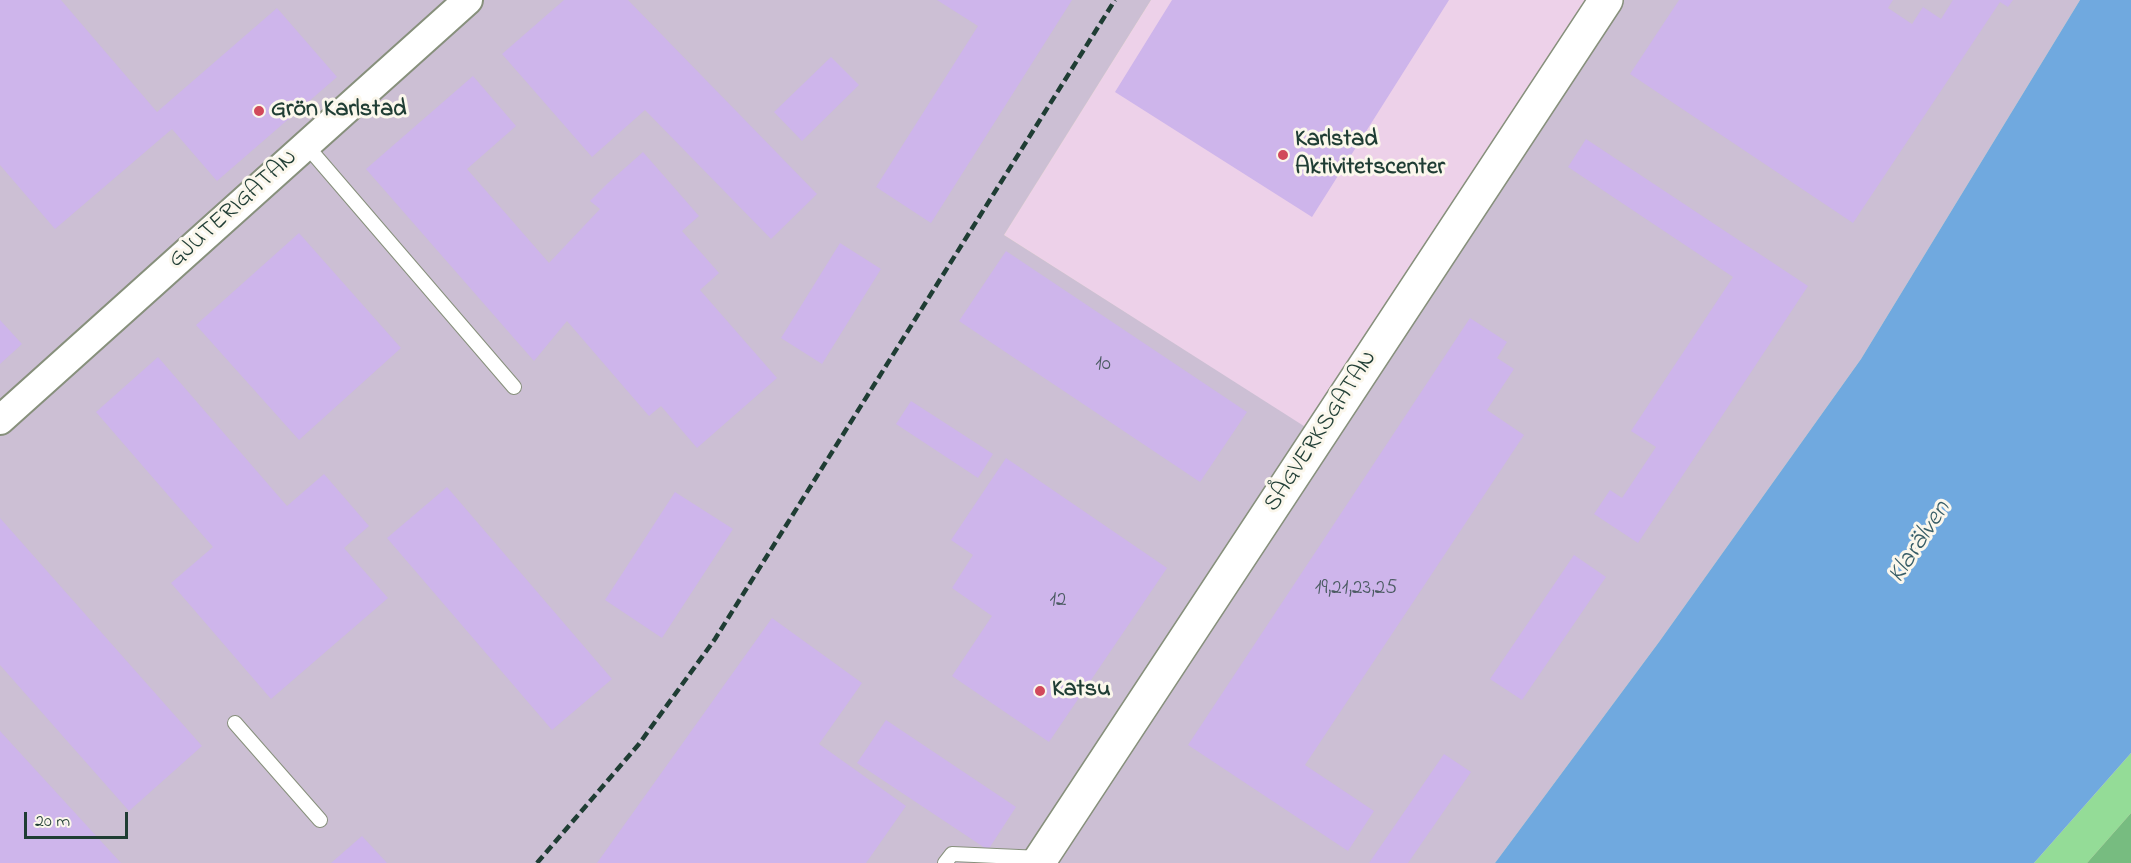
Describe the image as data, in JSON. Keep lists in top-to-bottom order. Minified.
{"streets":{"street":["GJUTERIGATAN","SÅGVERKSGATAN"]},"water":["Klarälven"],"places":["Grön Karlstad","Karlstad Aktivitetscenter","Katsu"],"house_numbers":["10","19,21,23,25","12"],"scale_bar":"20 m"}
